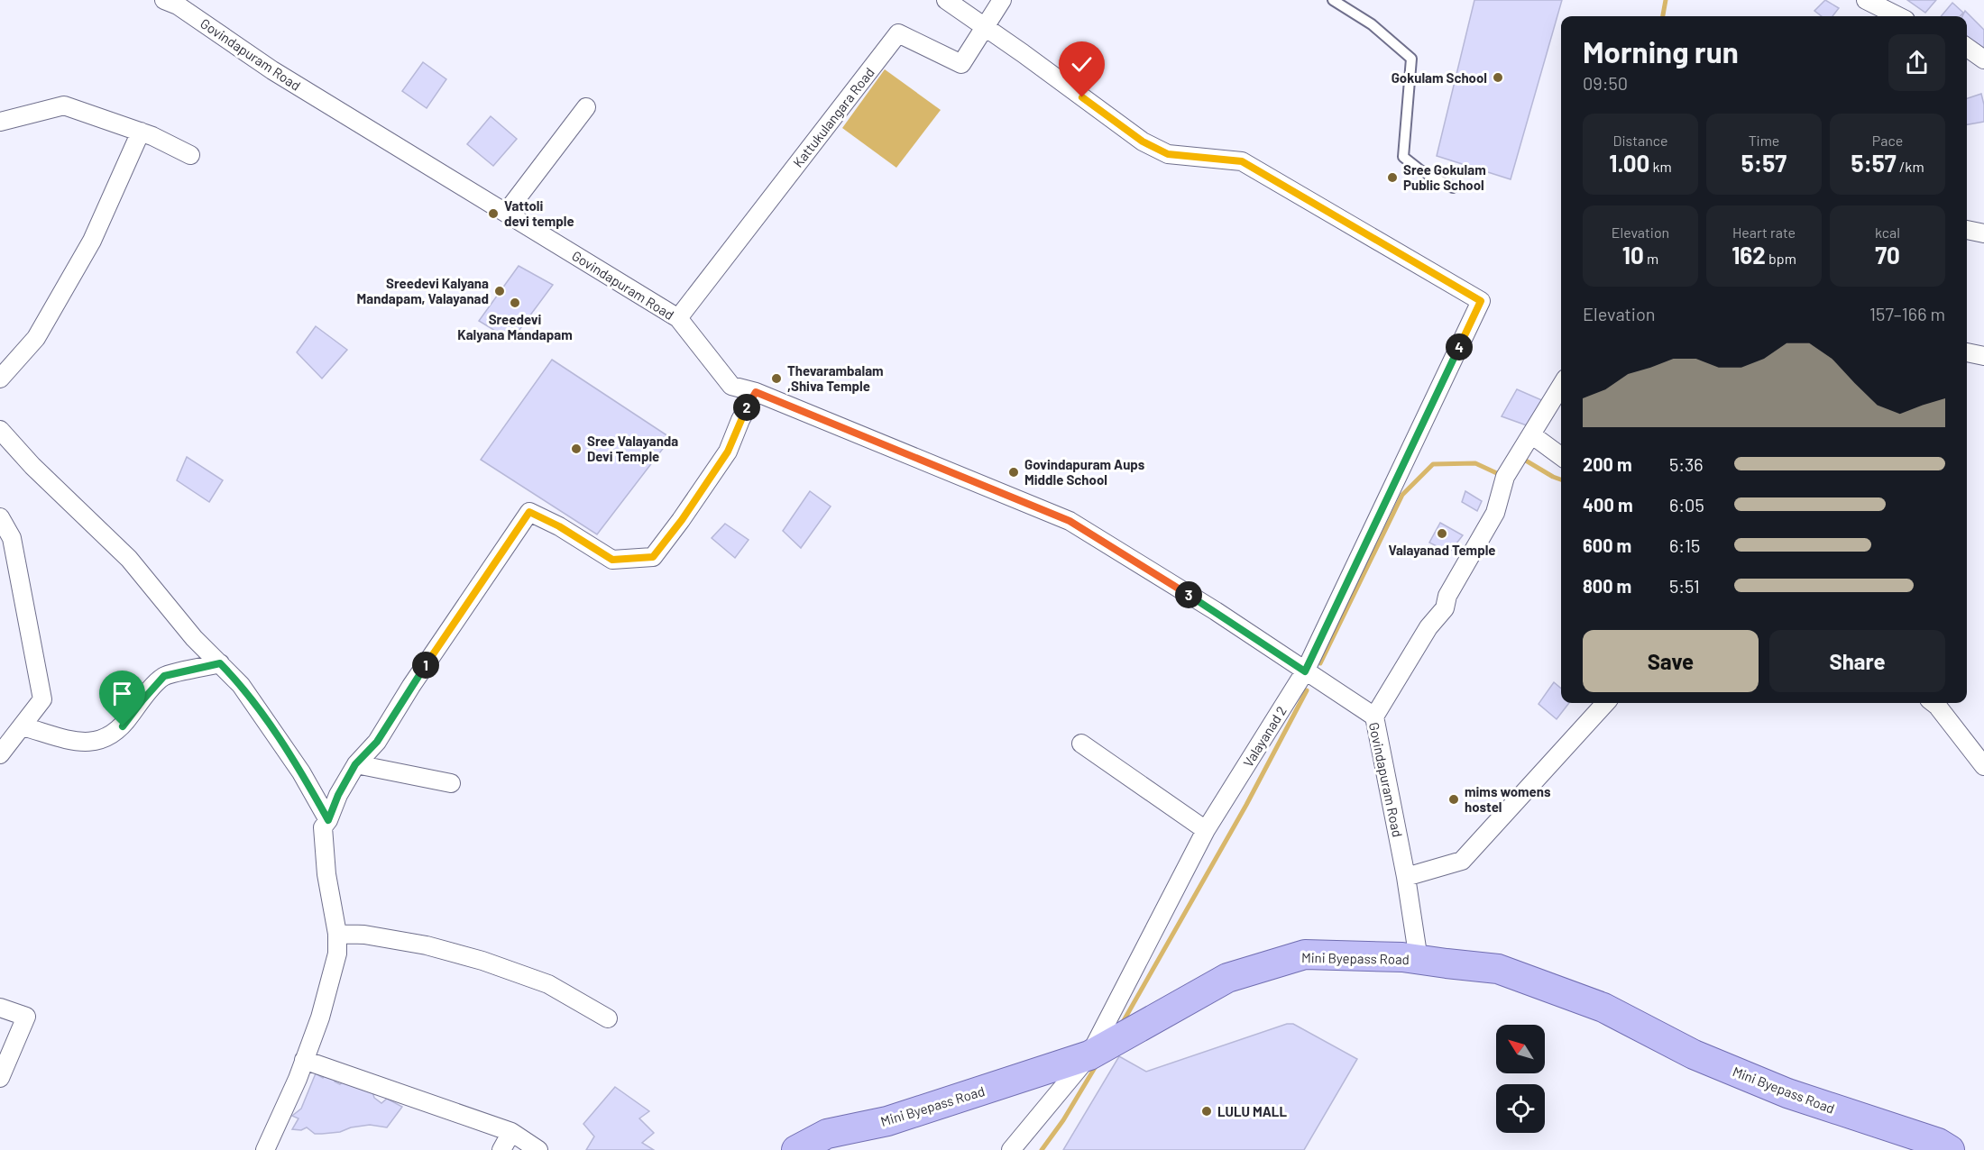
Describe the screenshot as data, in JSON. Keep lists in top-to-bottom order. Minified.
{"streets":{"main road":["Mini Byepass Road"],"street":["Govindapuram Road","Kattukulangara Road","Valayanad 2"]},"crossings":[["Govindapuram Road","Kattukulangara Road"],["Govindapuram Road","Valayanad 2"],["Govindapuram Road","Mini Byepass Road"],["Kattukulangara Road","Valayanad 2"],["Valayanad 2","Mini Byepass Road"]],"places":["Gokulam School","Sree Gokulam Public School","Vattoli devi temple","Sreedevi Kalyana Mandapam, Valayanad","Sreedevi Kalyana Mandapam","Thevarambalam ,Shiva Temple","Sree Valayanda Devi Temple","Govindapuram Aups Middle School","Valayanad Temple","mims womens hostel","LULU MALL"],"north":"top left","page":{"heading":["Morning run","09:50"],"stats":[["Distance","1.00 km"],["Time","5:57"],["Pace","5:57 /km"],["Elevation","10 m"],["Heart rate","162 bpm"],["kcal","70"]],"chart":["Elevation","157–166 m"],"pins":["4","2","3","1"],"list":[{"name":"200 m","note":"5:36"},{"name":"400 m","note":"6:05"},{"name":"600 m","note":"6:15"},{"name":"800 m","note":"5:51"}],"buttons":["Save","Share"]}}
